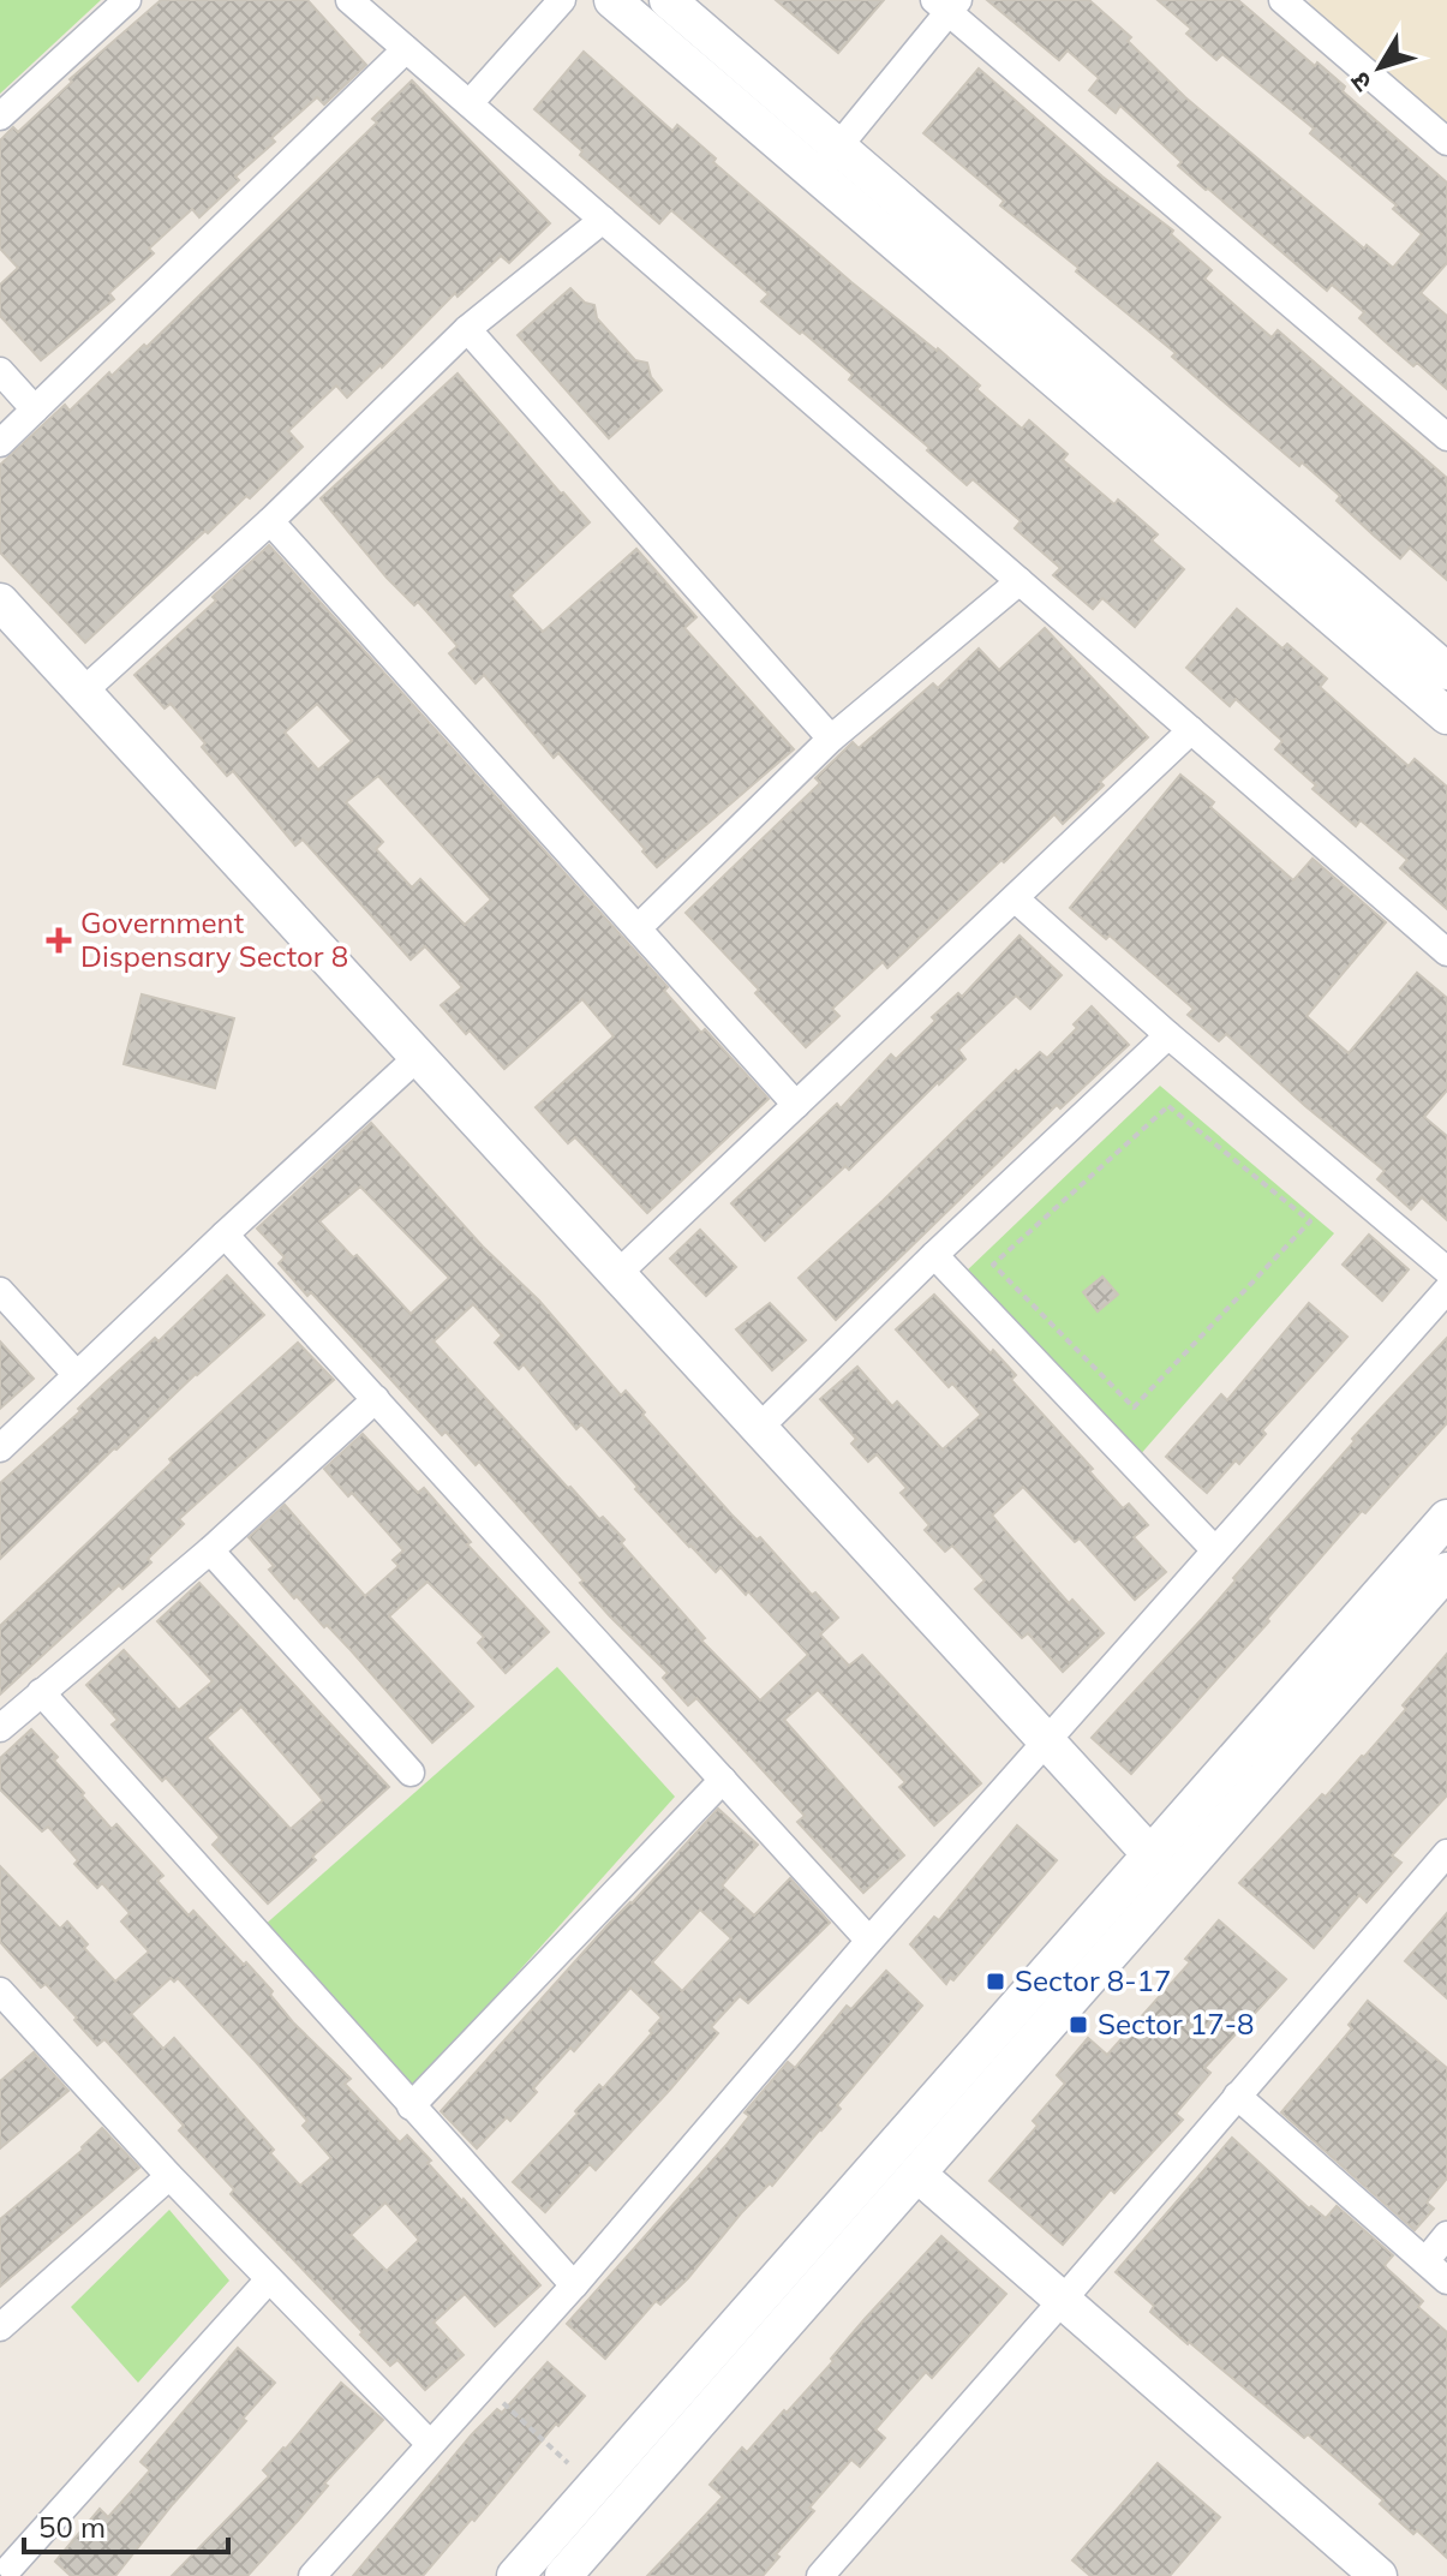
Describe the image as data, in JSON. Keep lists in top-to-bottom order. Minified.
{"places":{"health":["Government Dispensary Sector 8"],"transit":["Sector 8-17","Sector 17-8"]},"scale_bar":"50 m","north":"bottom left"}
